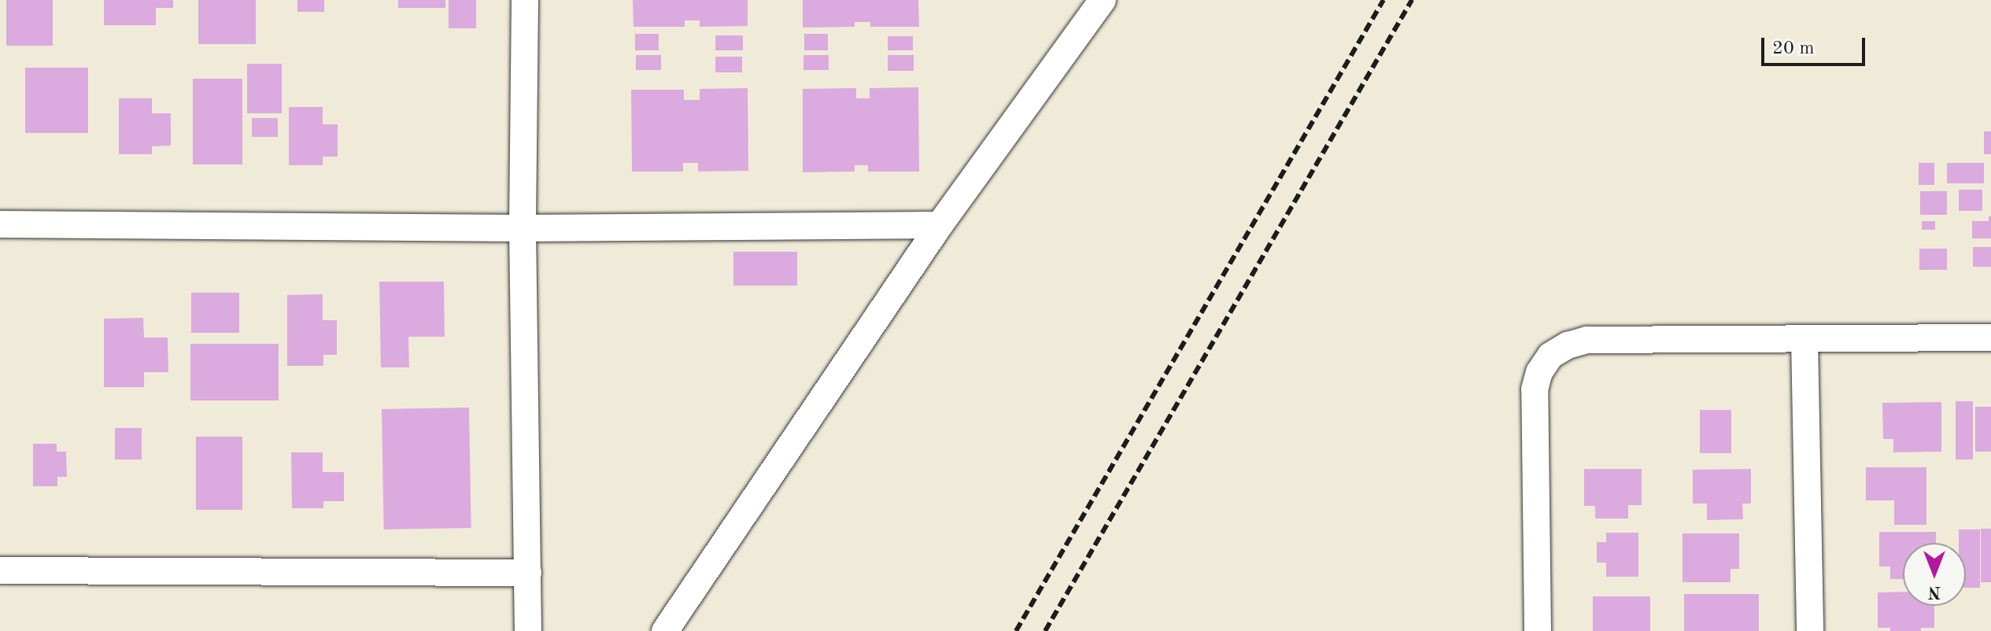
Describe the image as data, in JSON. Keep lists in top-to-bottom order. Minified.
{"scale_bar":"20 m","north":"bottom"}
